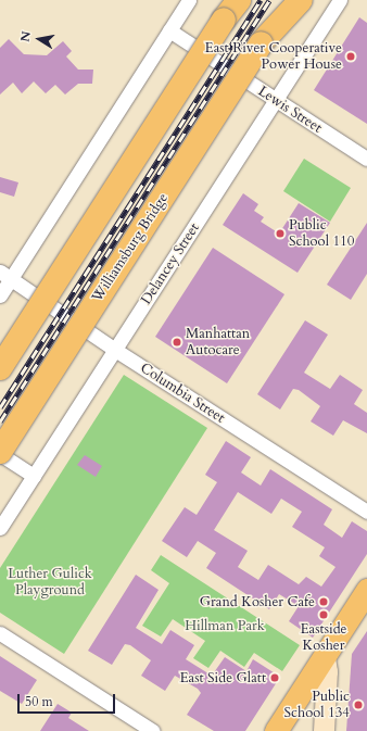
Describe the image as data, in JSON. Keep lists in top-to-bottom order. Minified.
{"streets":{"highway":["Williamsburg Bridge"],"street":["Lewis Street","Delancey Street","Columbia Street"]},"crossings":[["Lewis Street","Delancey Street"],["Delancey Street","Columbia Street"]],"parks":["Luther Gulick Playground","Hillman Park"],"places":["East River Cooperative Power House","Public School 110","Manhattan Autocare","Grand Kosher Cafe","Eastside Kosher","East Side Glatt","Public School 134"],"scale_bar":"50 m","north":"left"}
